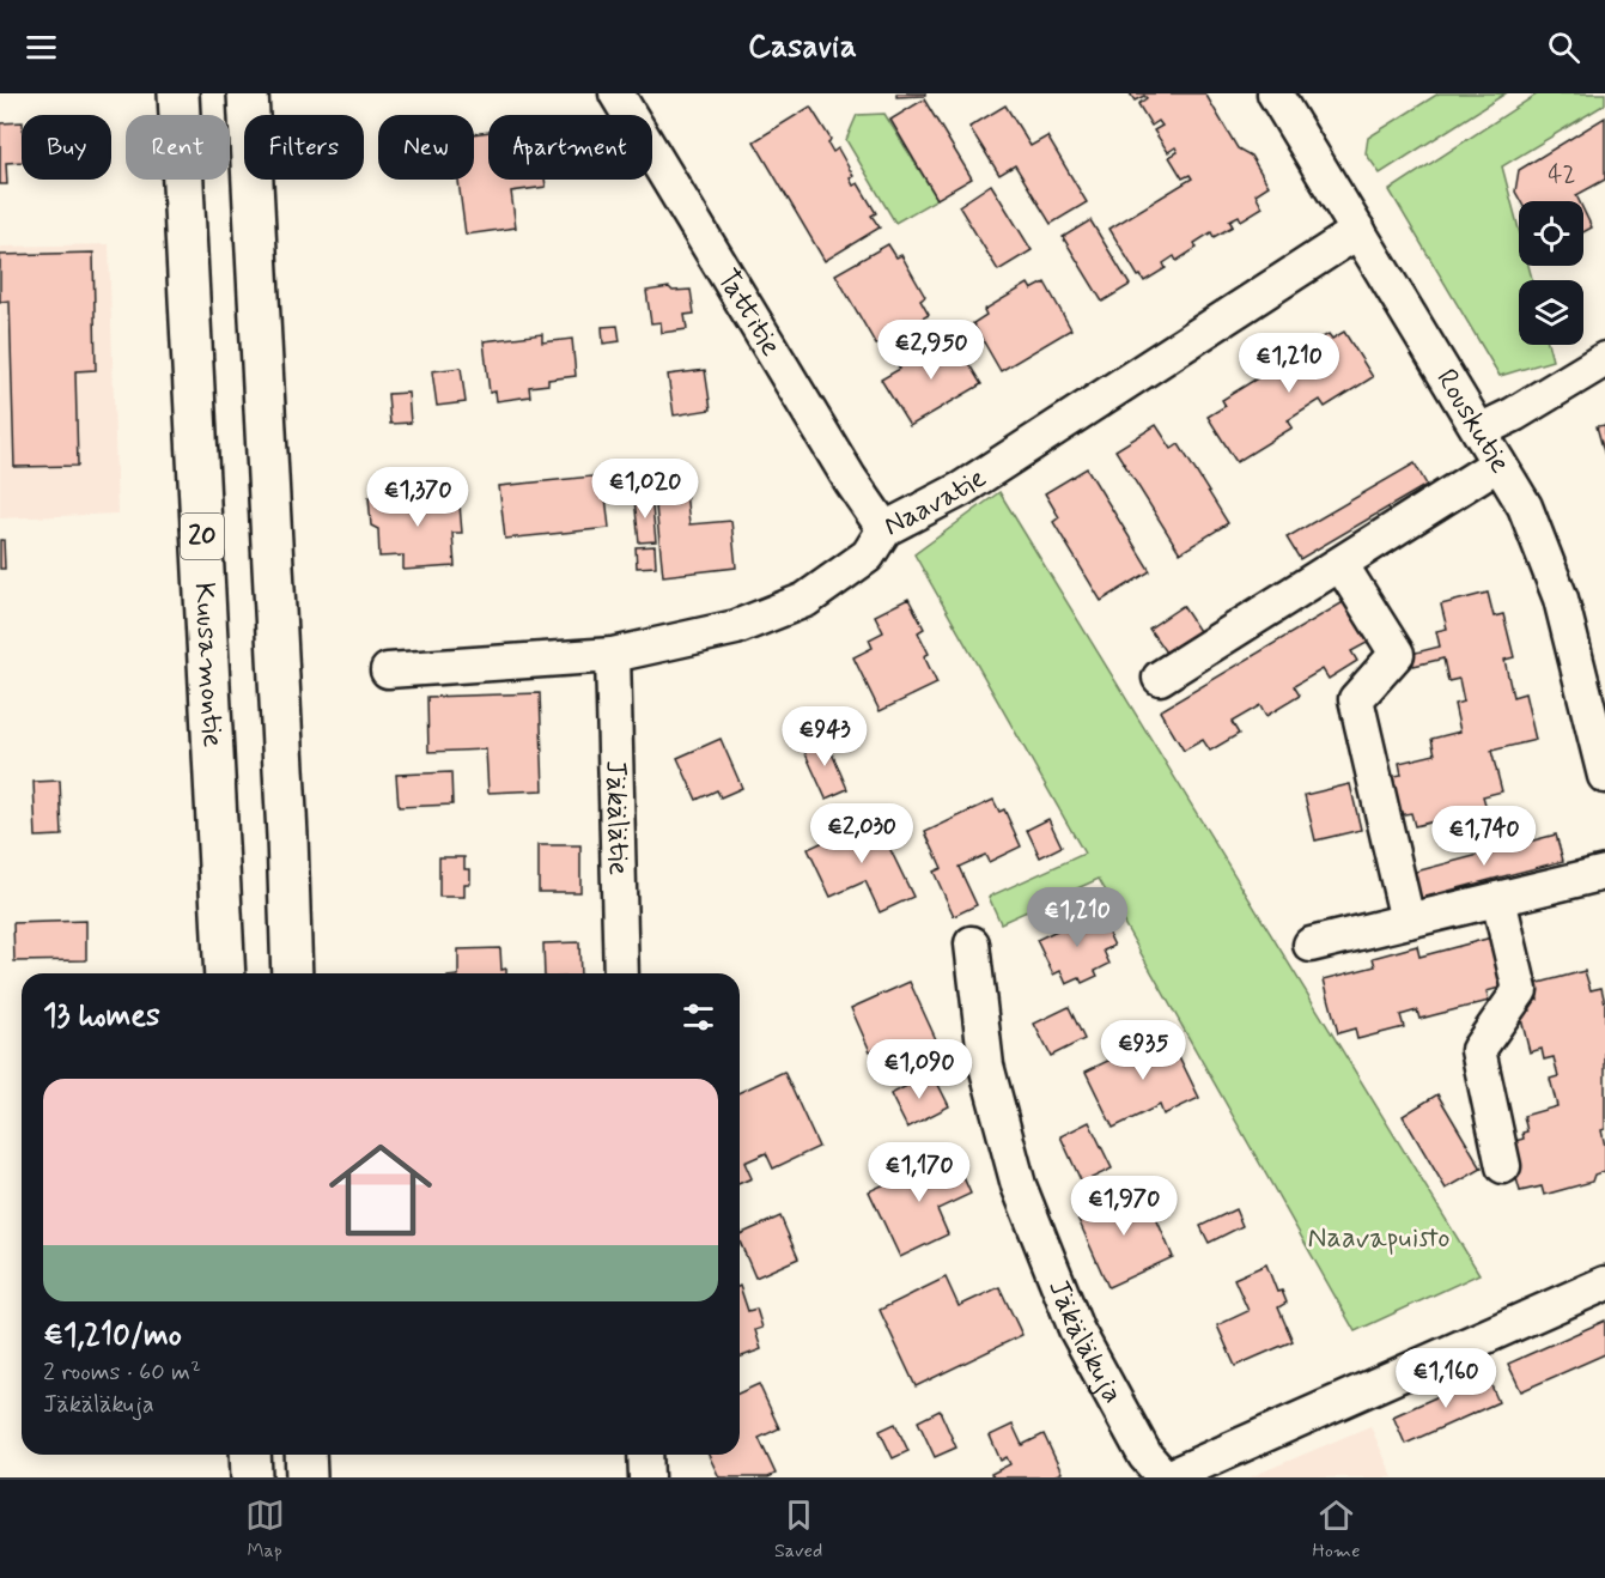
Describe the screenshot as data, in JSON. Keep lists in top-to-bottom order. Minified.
{"streets":{"highway":["20","Kuusamontie"],"street":["Tattitie","Rouskutie","Naavatie","Jäkälätie","Jäkäläkuja"]},"crossings":[["Tattitie","Naavatie"],["Rouskutie","Naavatie"],["Naavatie","Jäkälätie"]],"parks":["Naavapuisto"],"house_numbers":["42"],"page":{"header":"Casavia","chip":["Buy","Rent","Filters","New","Apartment"],"price":["€2,950","€1,210","€1,020","€1,370","€943","€2,030","€1,740","€1,210","€935","€1,090","€1,170","€1,970","€1,160"],"heading":"13 homes","list":[{"name":"€1,210/mo","note":"2 rooms · 60 m² · Jäkäläkuja"}],"tabs":["Map","Saved","Home"]}}
